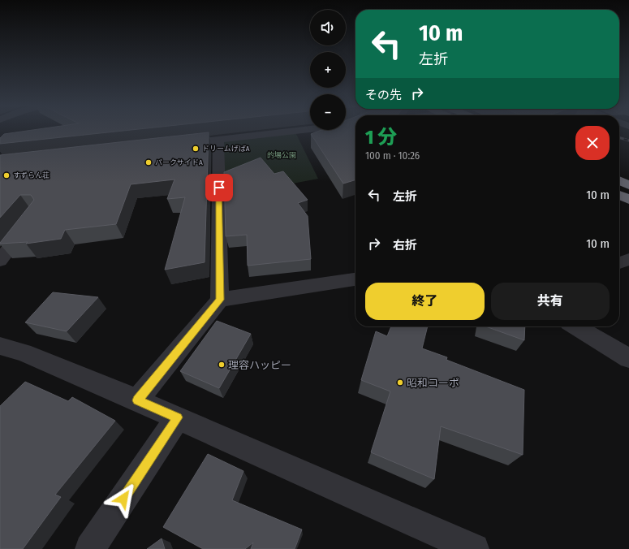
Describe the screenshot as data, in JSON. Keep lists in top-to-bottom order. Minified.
{"parks":["的場公園"],"places":["ドリームげばA","パークサイドA","すずらん荘","理容ハッピー","昭和コーポ"],"page":{"map_buttons":["+","−"],"turn":["10 m","左折"],"then":"その先","heading":["1 分","100 m · 10:26"],"list":[{"name":"左折","value":"10 m"},{"name":"右折","value":"10 m"}],"buttons":["終了","共有"]}}
